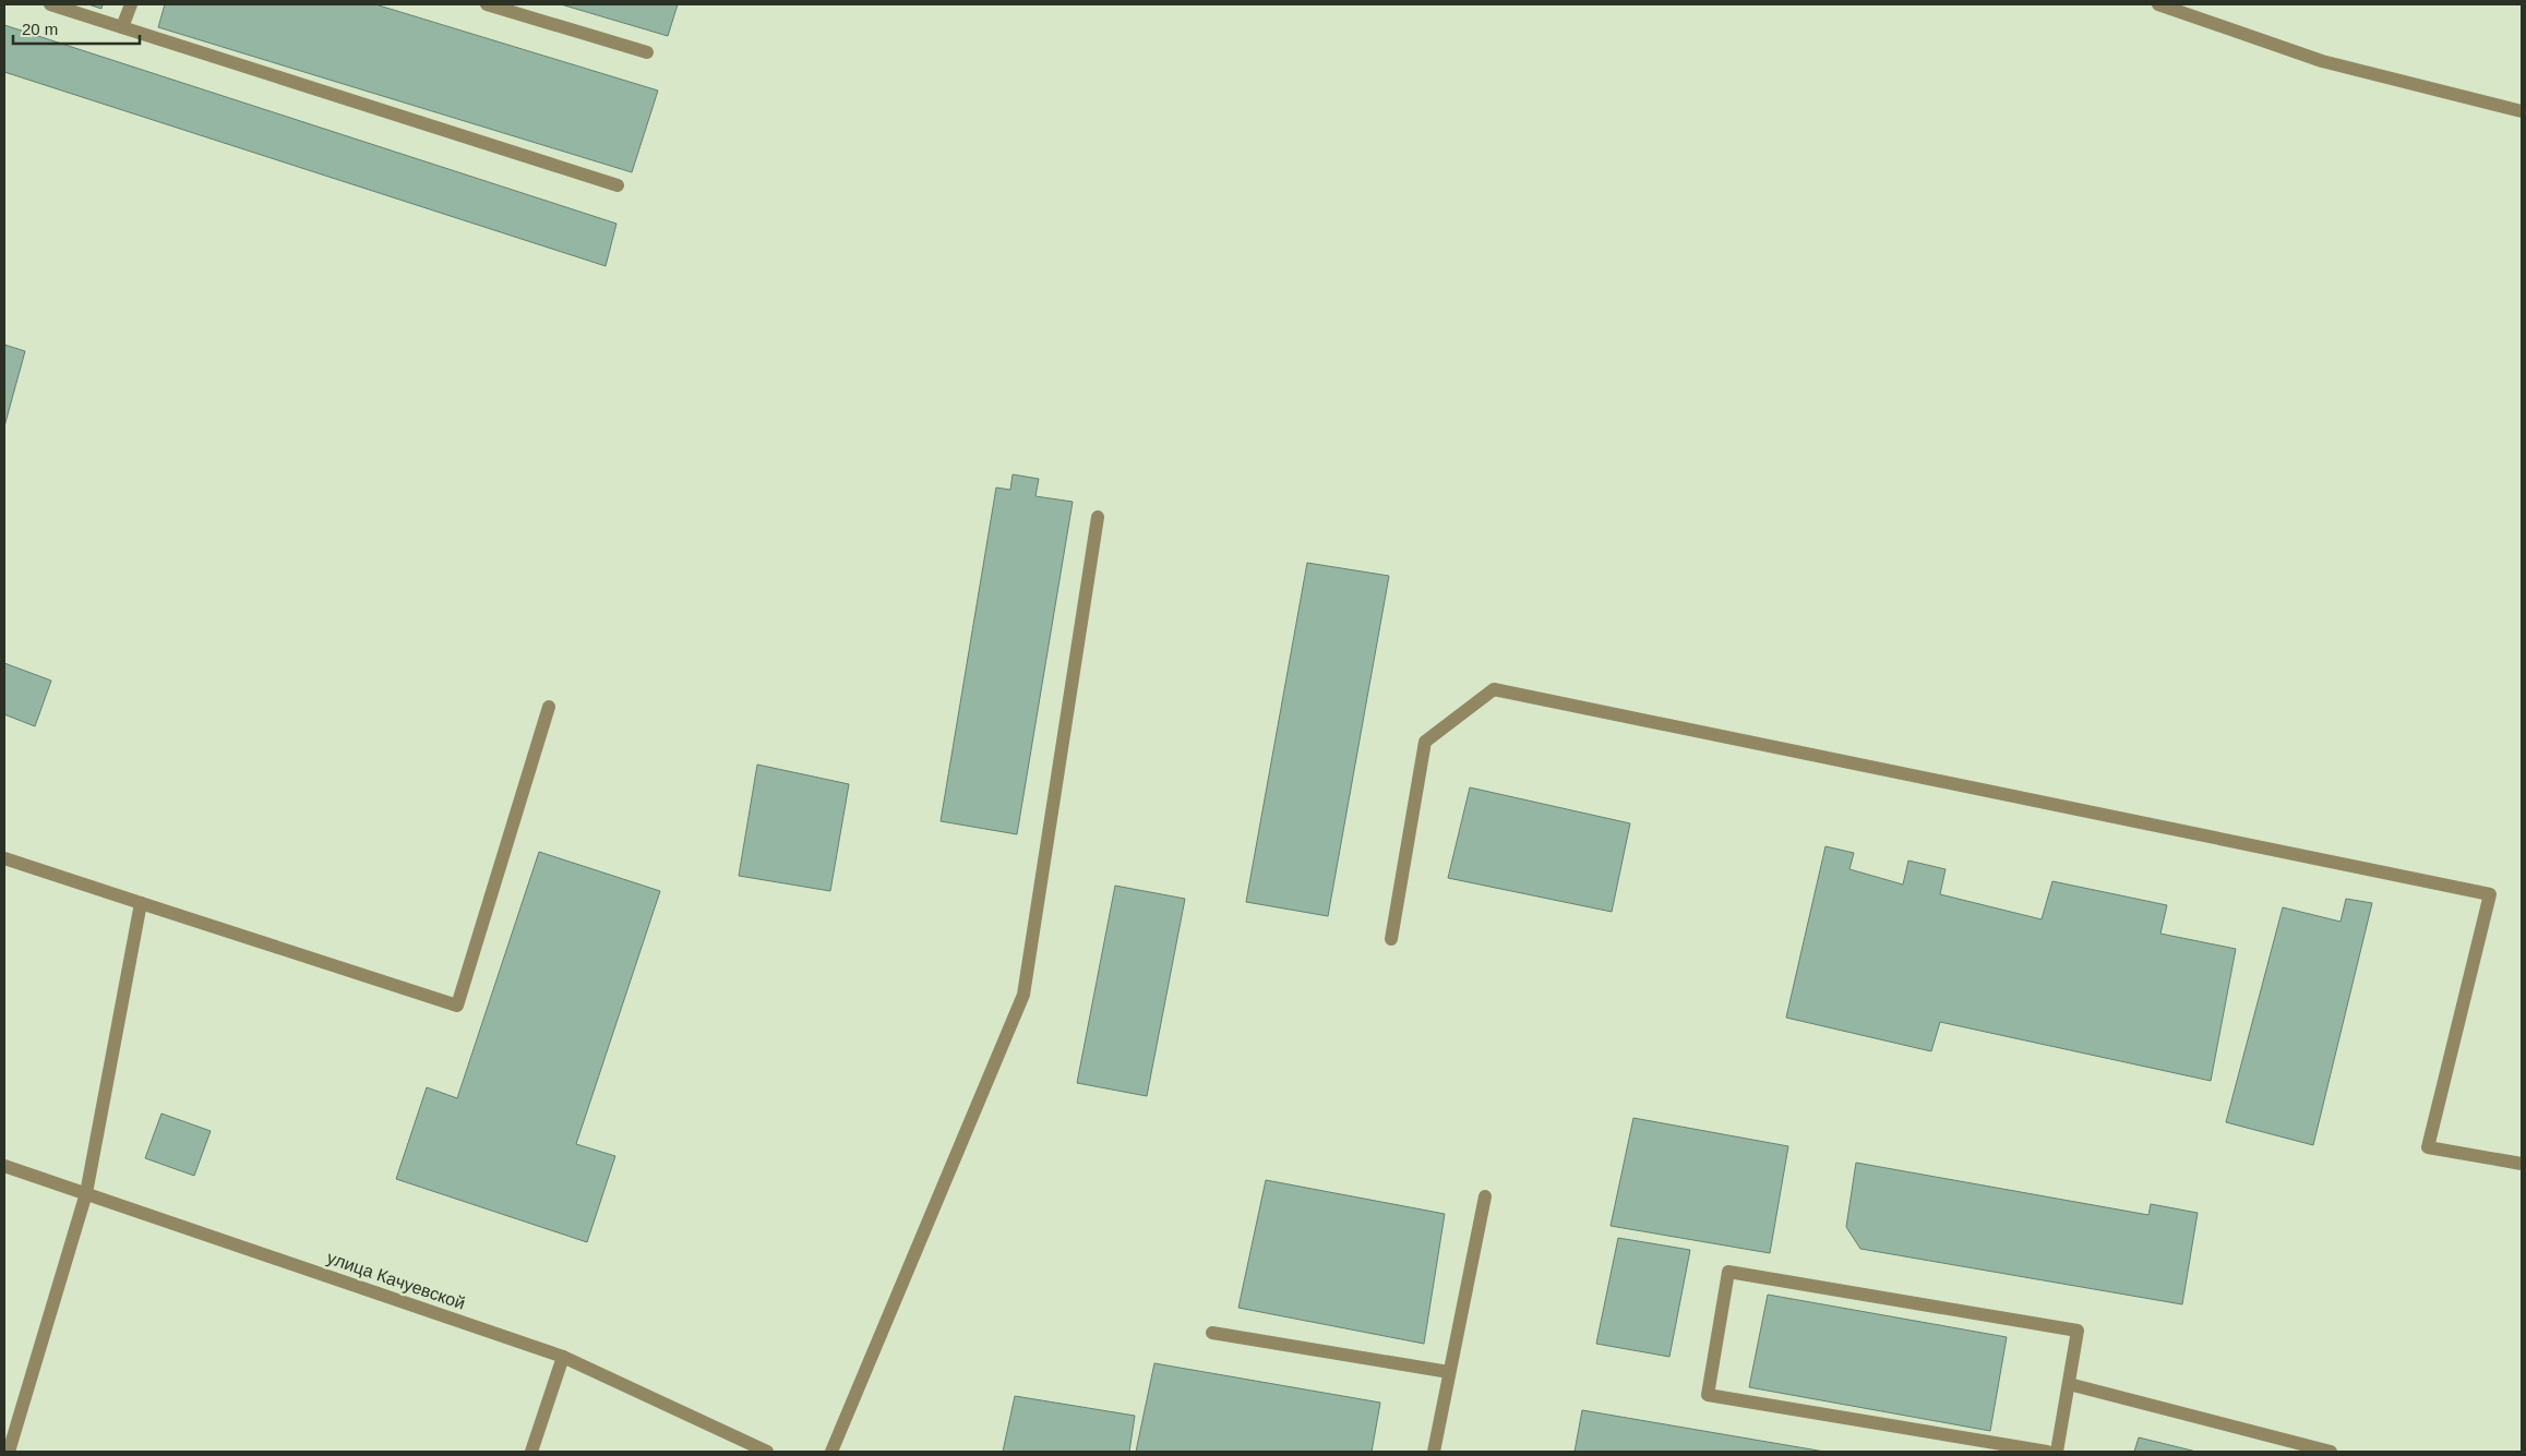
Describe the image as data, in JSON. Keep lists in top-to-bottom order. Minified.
{"streets":{"street":["улица Качуевской"]},"scale_bar":"20 m"}
